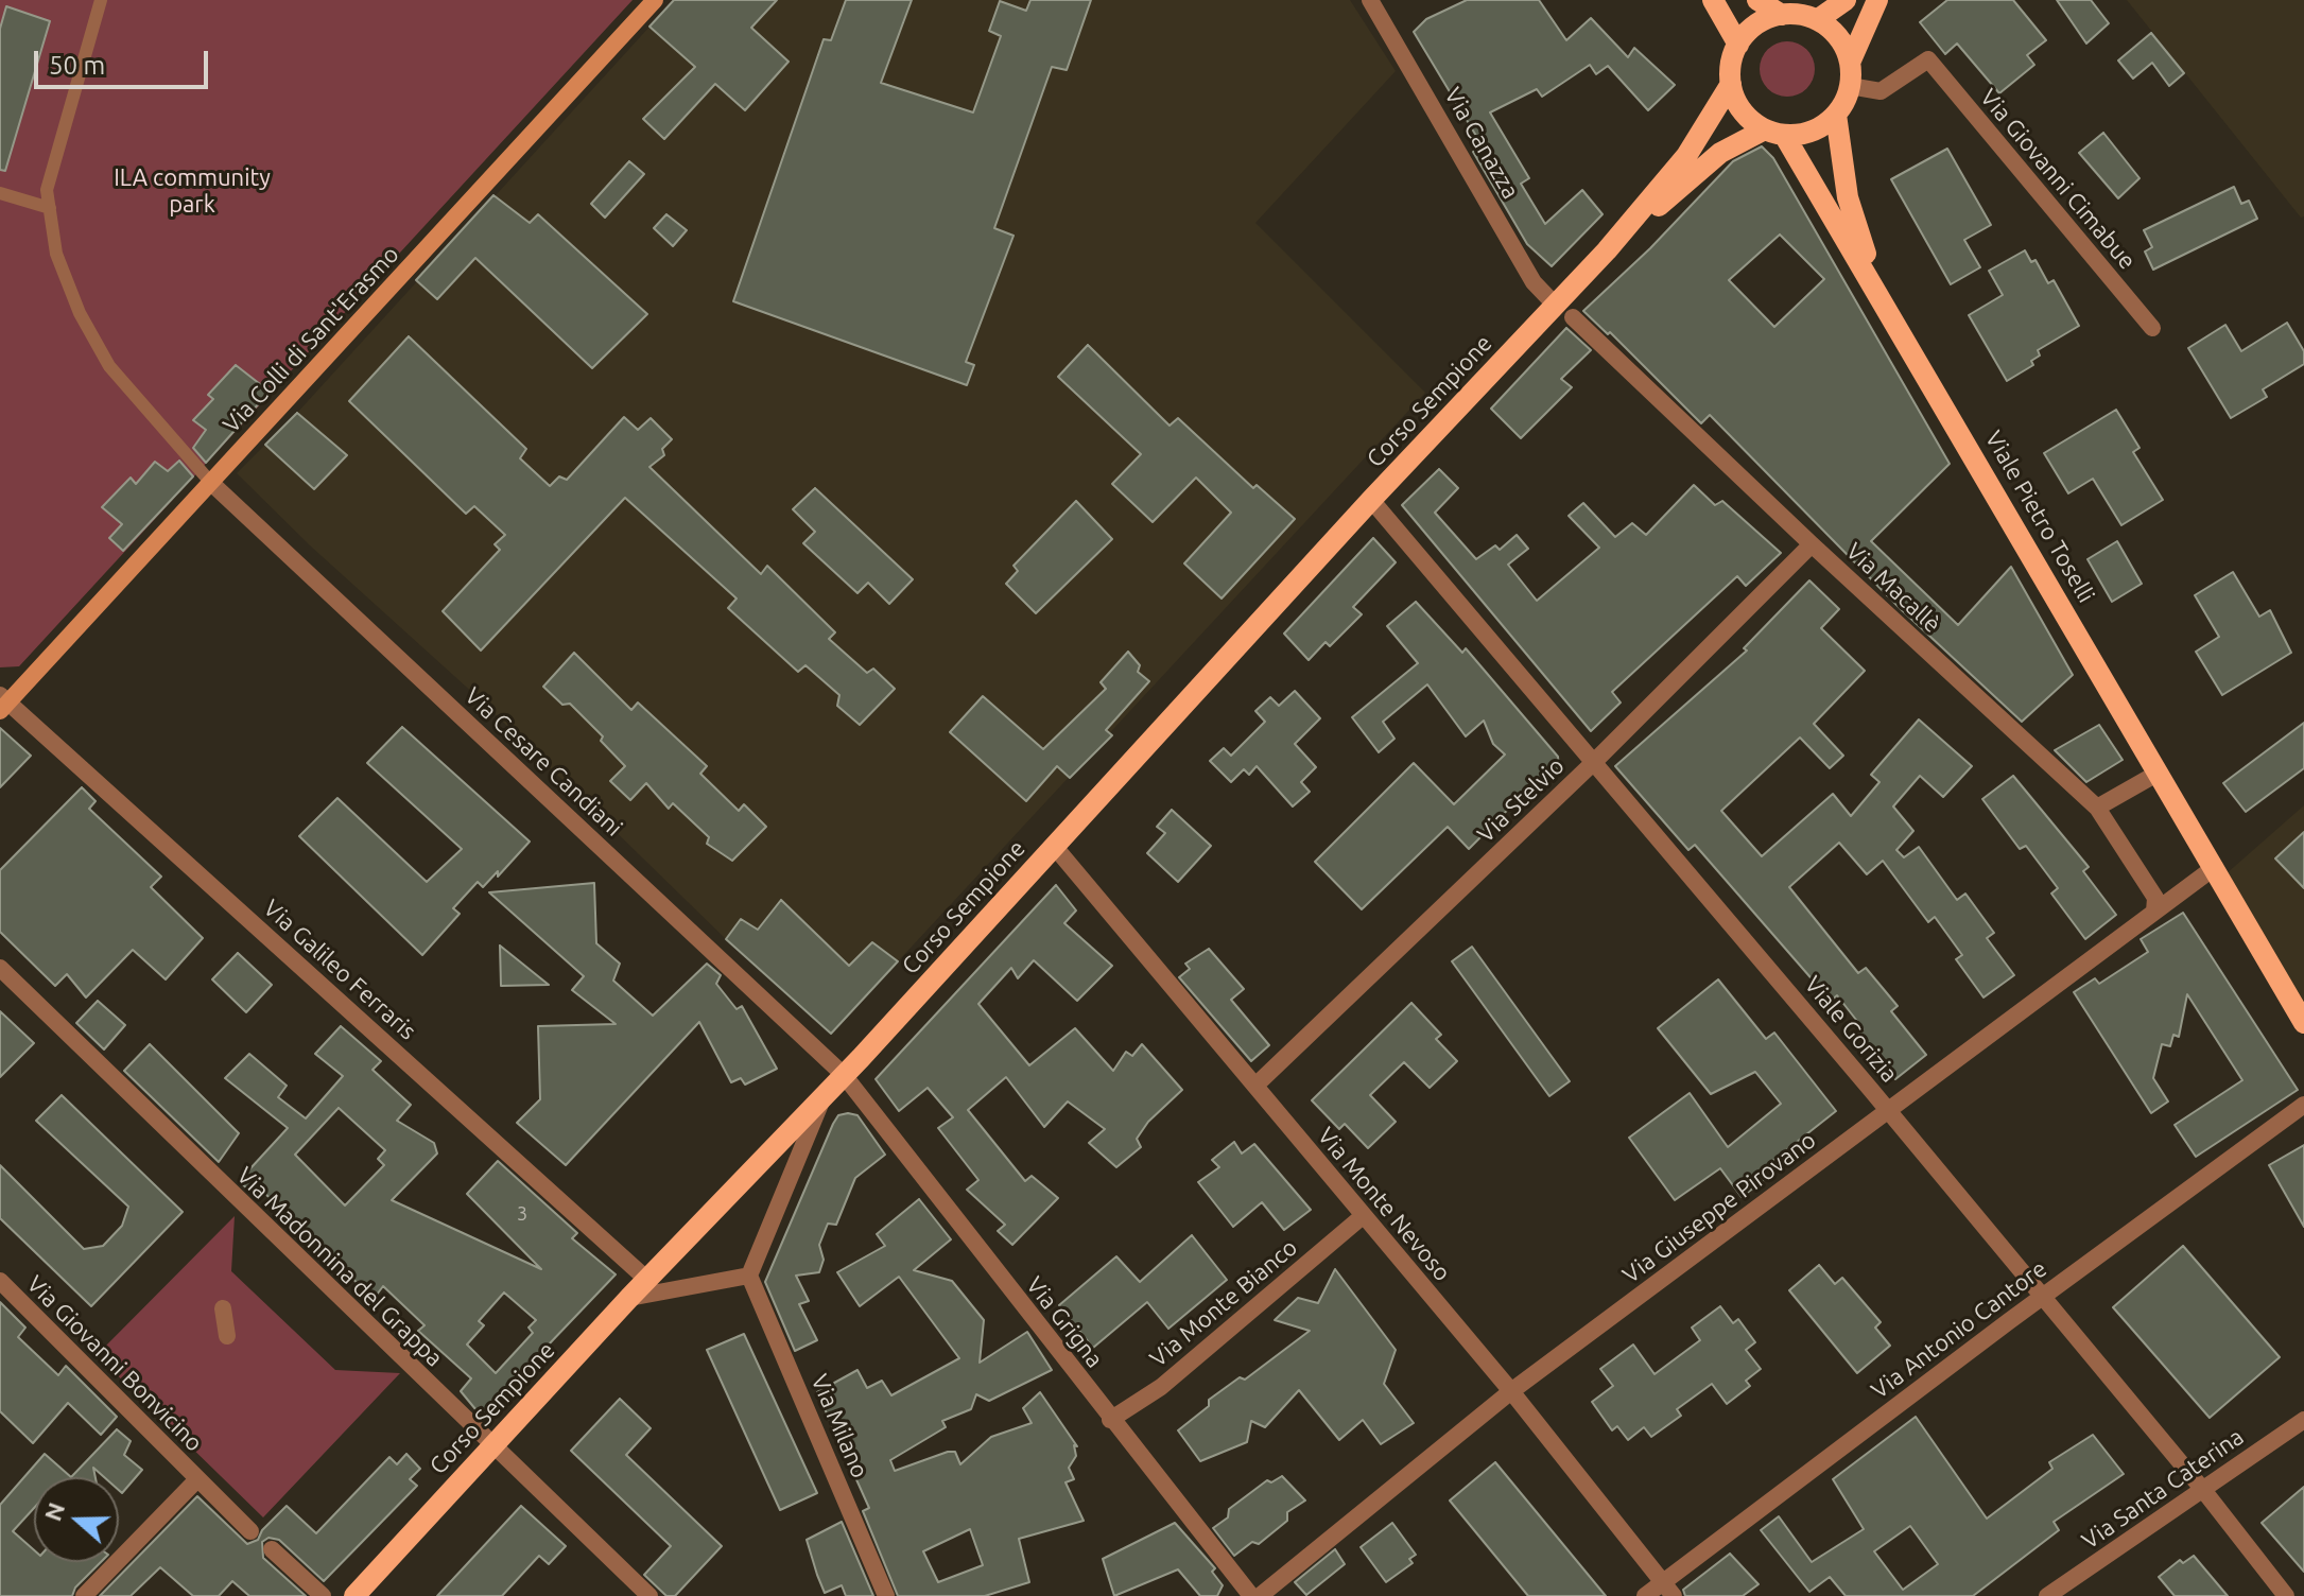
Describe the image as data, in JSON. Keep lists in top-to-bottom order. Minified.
{"streets":{"main road":["Corso Sempione","Viale Pietro Toselli"],"street":["Via Canazza","Via Giovanni Cimabue","Via Colli di Sant'Erasmo","Via Macallè","Via Cesare Candiani","Via Stelvio","Via Galileo Ferraris","Viale Gorizia","Via Monte Nevoso","Via Giuseppe Pirovano","Via Madonnina del Grappa","Via Monte Bianco","Via Grigna","Via Antonio Cantore","Via Giovanni Bonvicino","Via Milano","Via Santa Caterina"]},"crossings":[["Via Canazza","Corso Sempione"],["Via Canazza","Via Macallè"],["Via Giovanni Cimabue","Corso Sempione"],["Via Giovanni Cimabue","Viale Pietro Toselli"],["Via Colli di Sant'Erasmo","Via Cesare Candiani"],["Via Colli di Sant'Erasmo","Via Galileo Ferraris"],["Corso Sempione","Viale Pietro Toselli"],["Corso Sempione","Via Macallè"],["Corso Sempione","Via Cesare Candiani"],["Corso Sempione","Via Galileo Ferraris"],["Corso Sempione","Viale Gorizia"],["Corso Sempione","Via Monte Nevoso"],["Corso Sempione","Via Madonnina del Grappa"],["Corso Sempione","Via Grigna"],["Viale Pietro Toselli","Via Giuseppe Pirovano"],["Via Macallè","Via Stelvio"],["Via Macallè","Via Giuseppe Pirovano"],["Via Cesare Candiani","Via Grigna"],["Via Stelvio","Viale Gorizia"],["Via Stelvio","Via Monte Nevoso"],["Viale Gorizia","Via Giuseppe Pirovano"],["Viale Gorizia","Via Antonio Cantore"],["Viale Gorizia","Via Santa Caterina"],["Via Monte Nevoso","Via Giuseppe Pirovano"],["Via Monte Nevoso","Via Monte Bianco"],["Via Monte Nevoso","Via Antonio Cantore"],["Via Monte Bianco","Via Grigna"]],"parks":["ILA community park"],"house_numbers":["3"],"scale_bar":"50 m","north":"left"}
